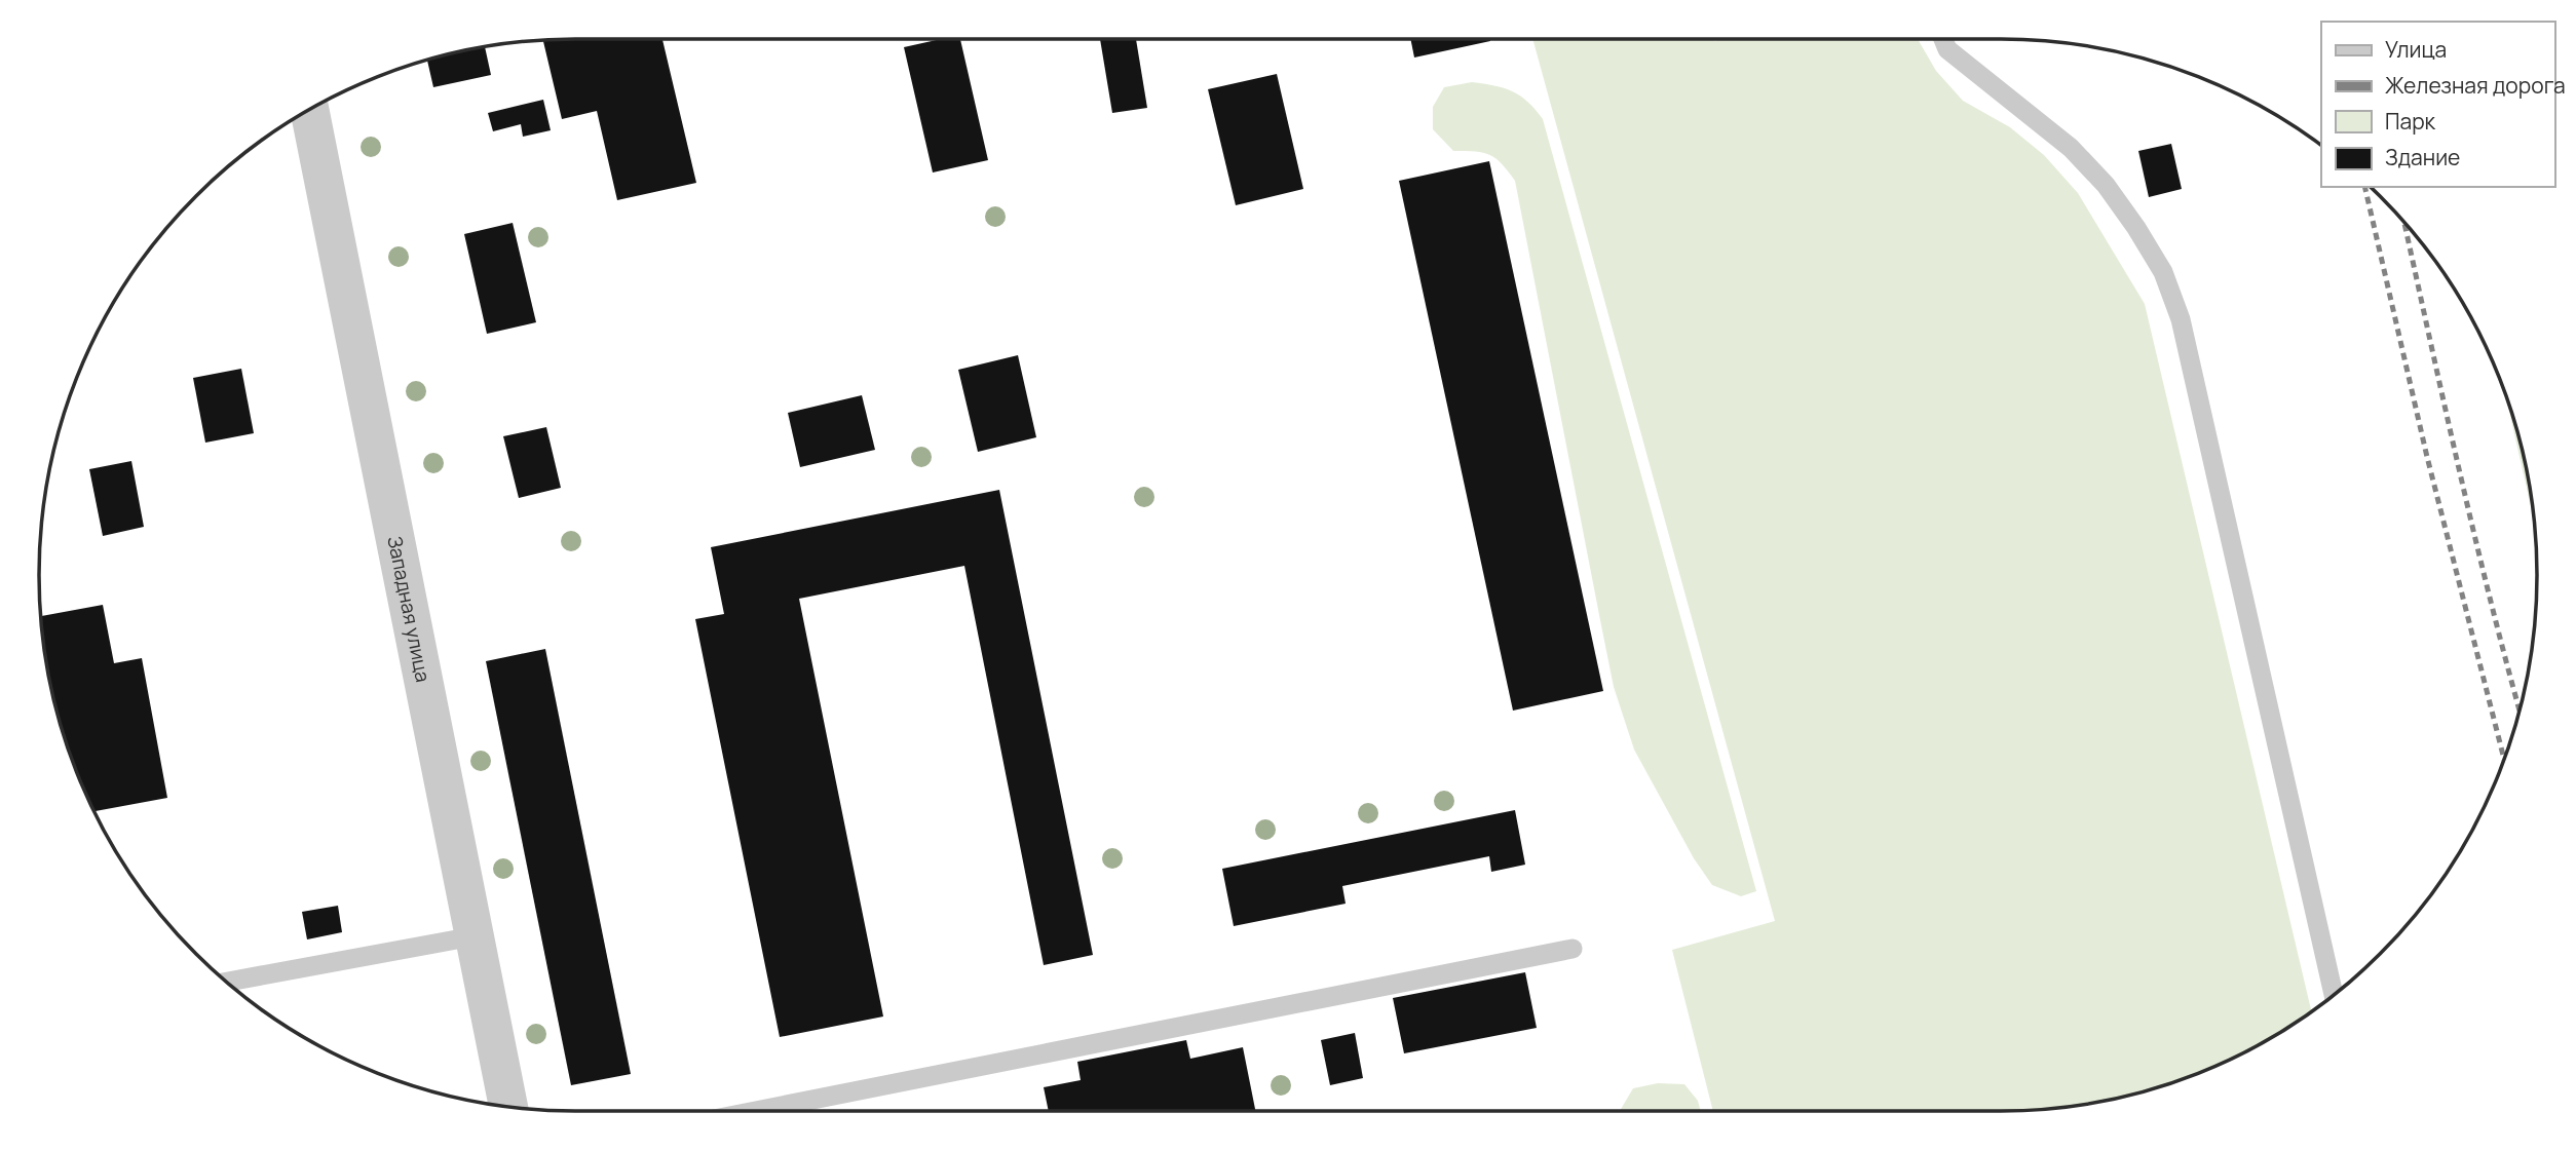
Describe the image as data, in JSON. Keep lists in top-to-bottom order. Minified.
{"streets":{"street":["Западная улица"]},"legend":["Улица","Железная дорога","Парк","Здание"]}
